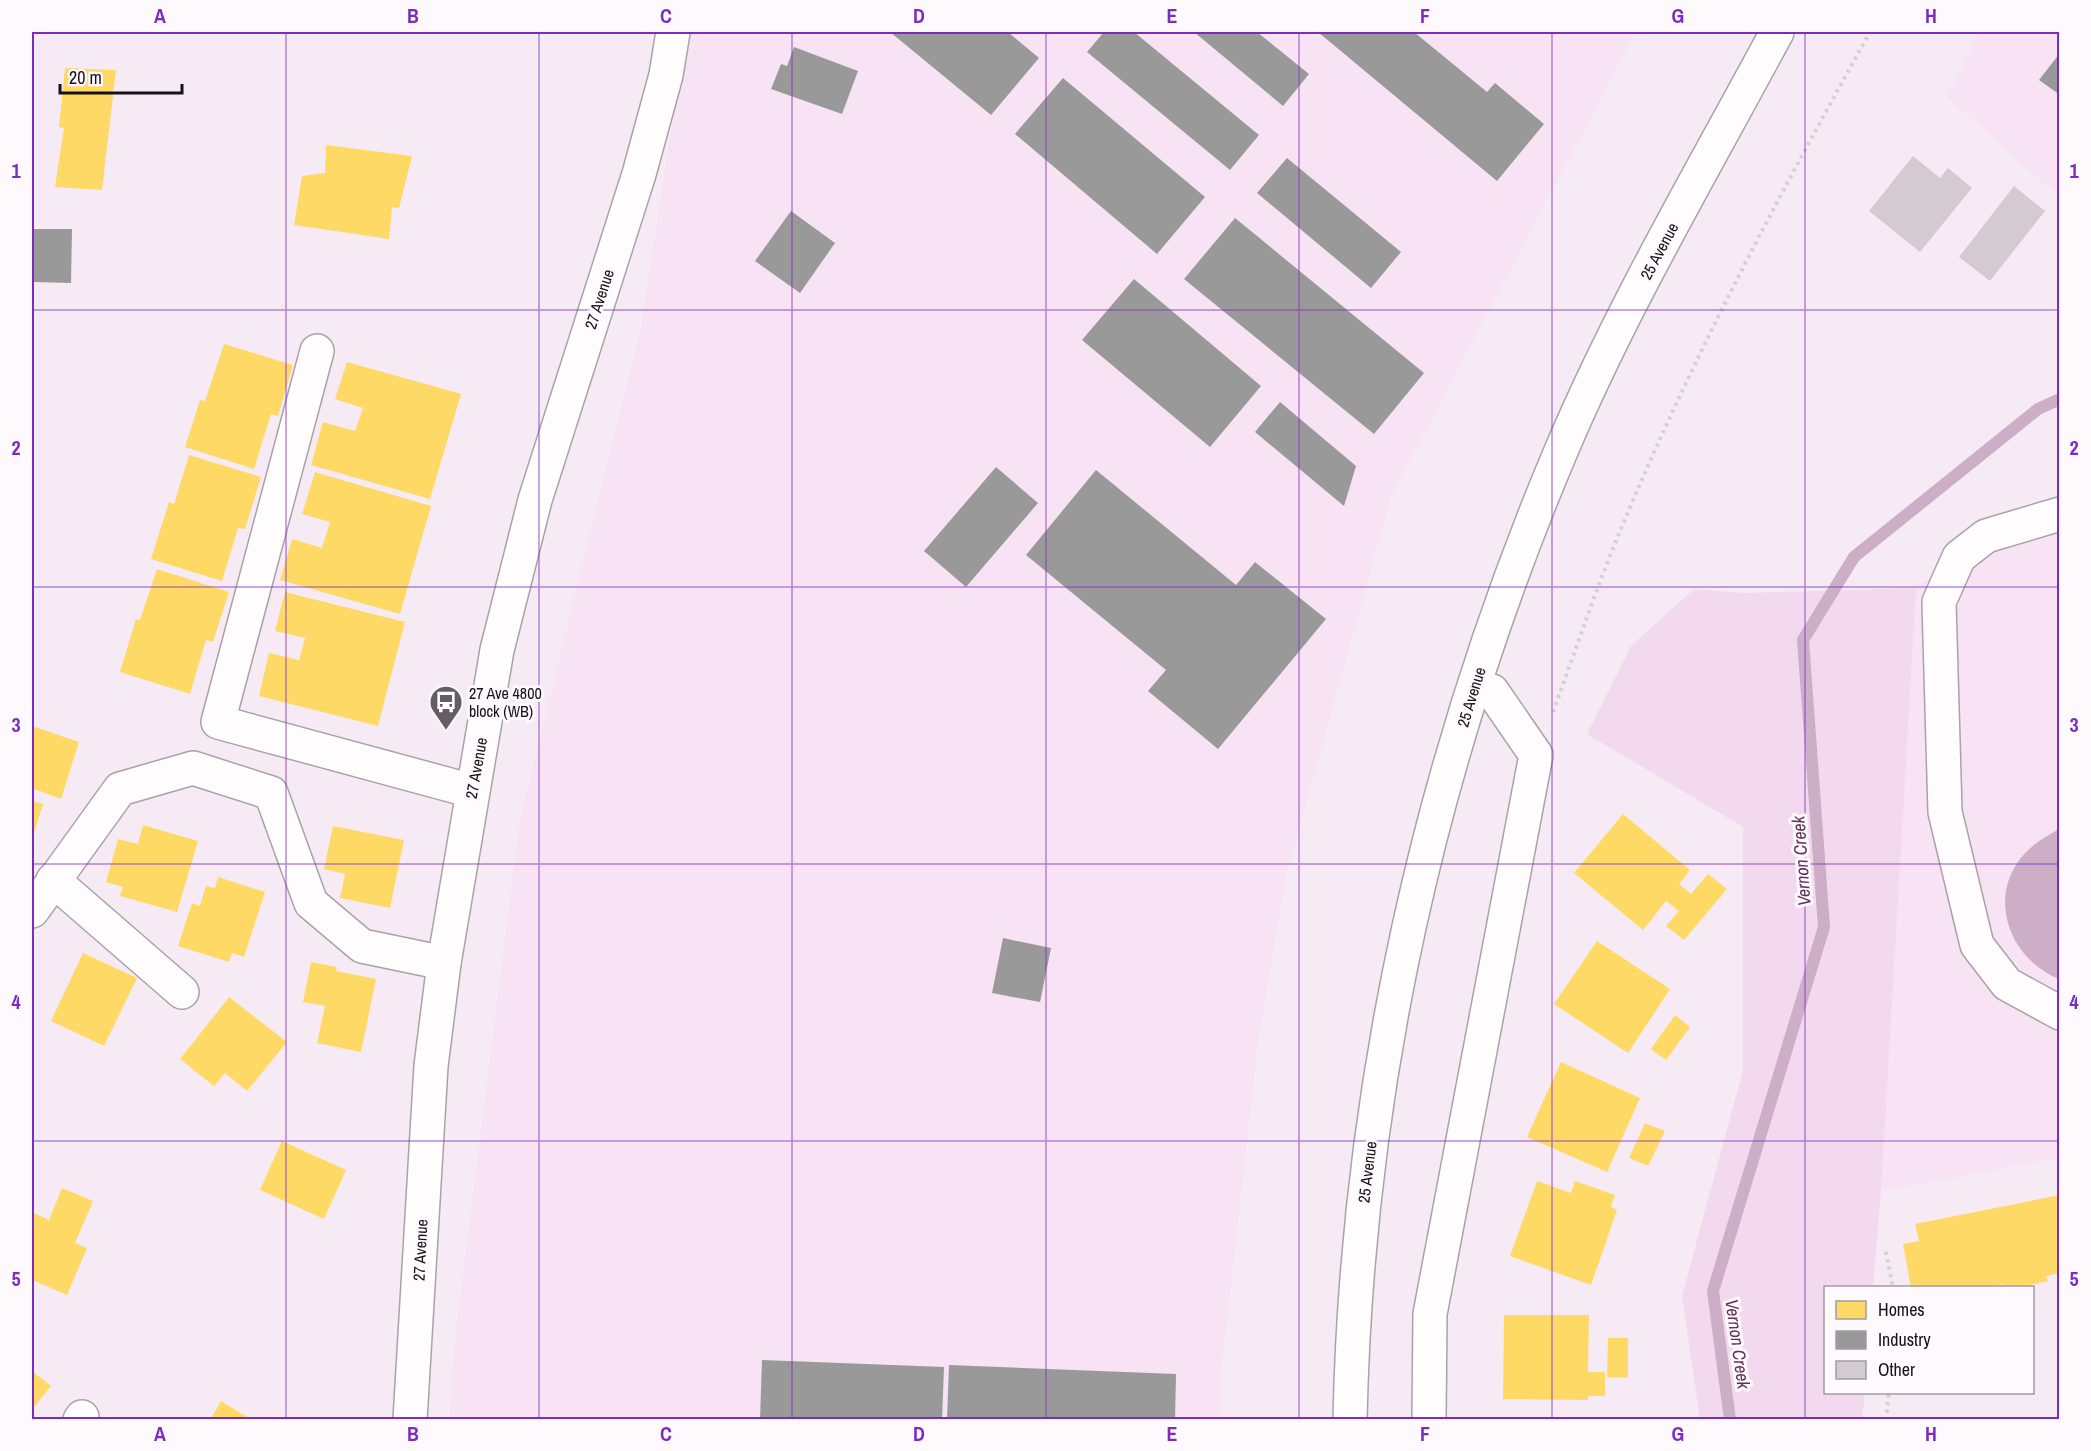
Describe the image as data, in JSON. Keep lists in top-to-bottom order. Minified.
{"streets":{"street":["25 Avenue","27 Avenue"]},"water":["Vernon Creek"],"places":{"bus stop":["27 Ave 4800 block (WB)"]},"legend":["Homes","Industry","Other"],"scale_bar":"20 m","grid":{"columns":["A","B","C","D","E","F","G","H"],"rows":["1","2","3","4","5"]}}
